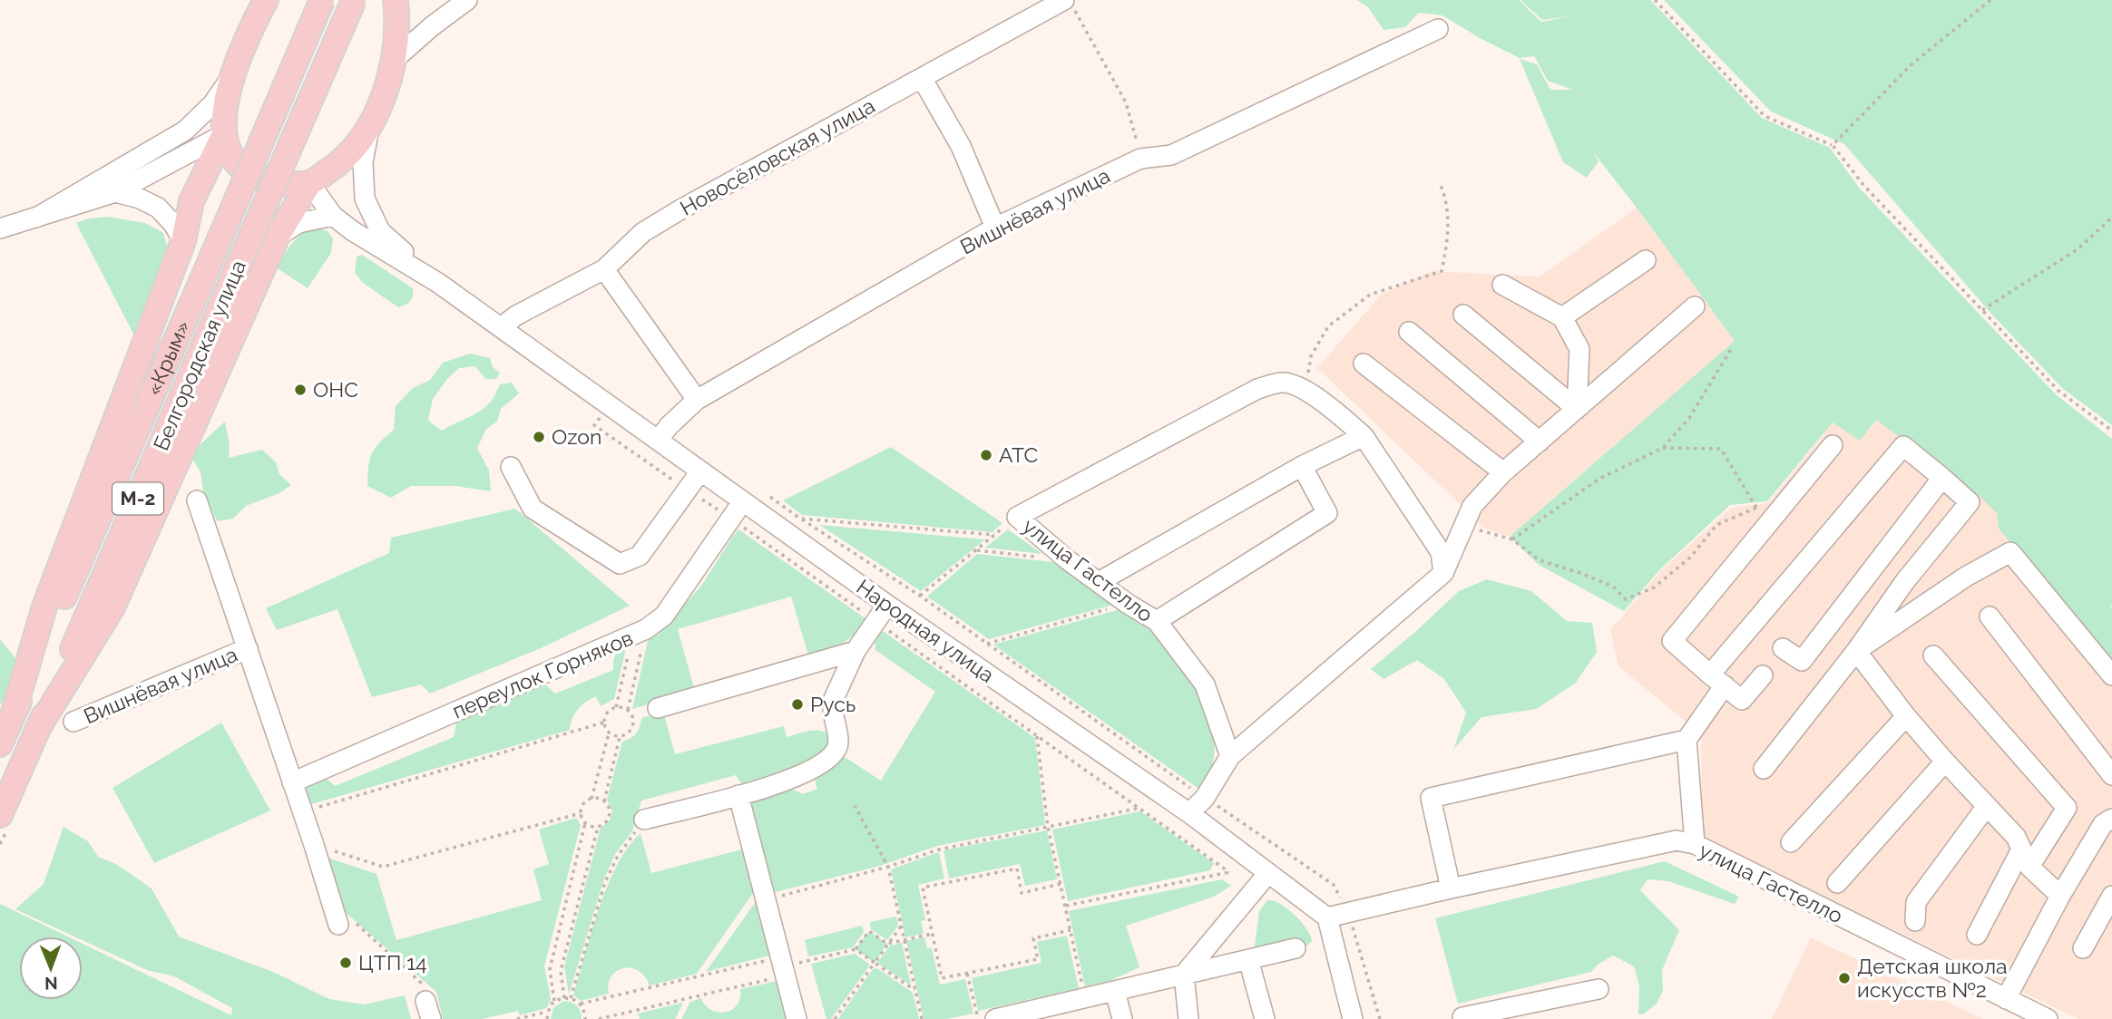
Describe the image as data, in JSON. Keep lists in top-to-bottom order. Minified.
{"streets":{"main road":["Белгородская улица","«Крым»","М-2"],"street":["Новосёловская улица","Вишнёвая улица","улица Гастелло","Народная улица","переулок Горняков"]},"crossings":[["Новосёловская улица","Народная улица"],["Вишнёвая улица","Народная улица"],["Белгородская улица","М-2"],["улица Гастелло","Народная улица"],["Народная улица","переулок Горняков"]],"places":["ОНС","Ozon","АТС","Русь","ЦТП 14","Детская школа искусств №2"],"north":"bottom"}
